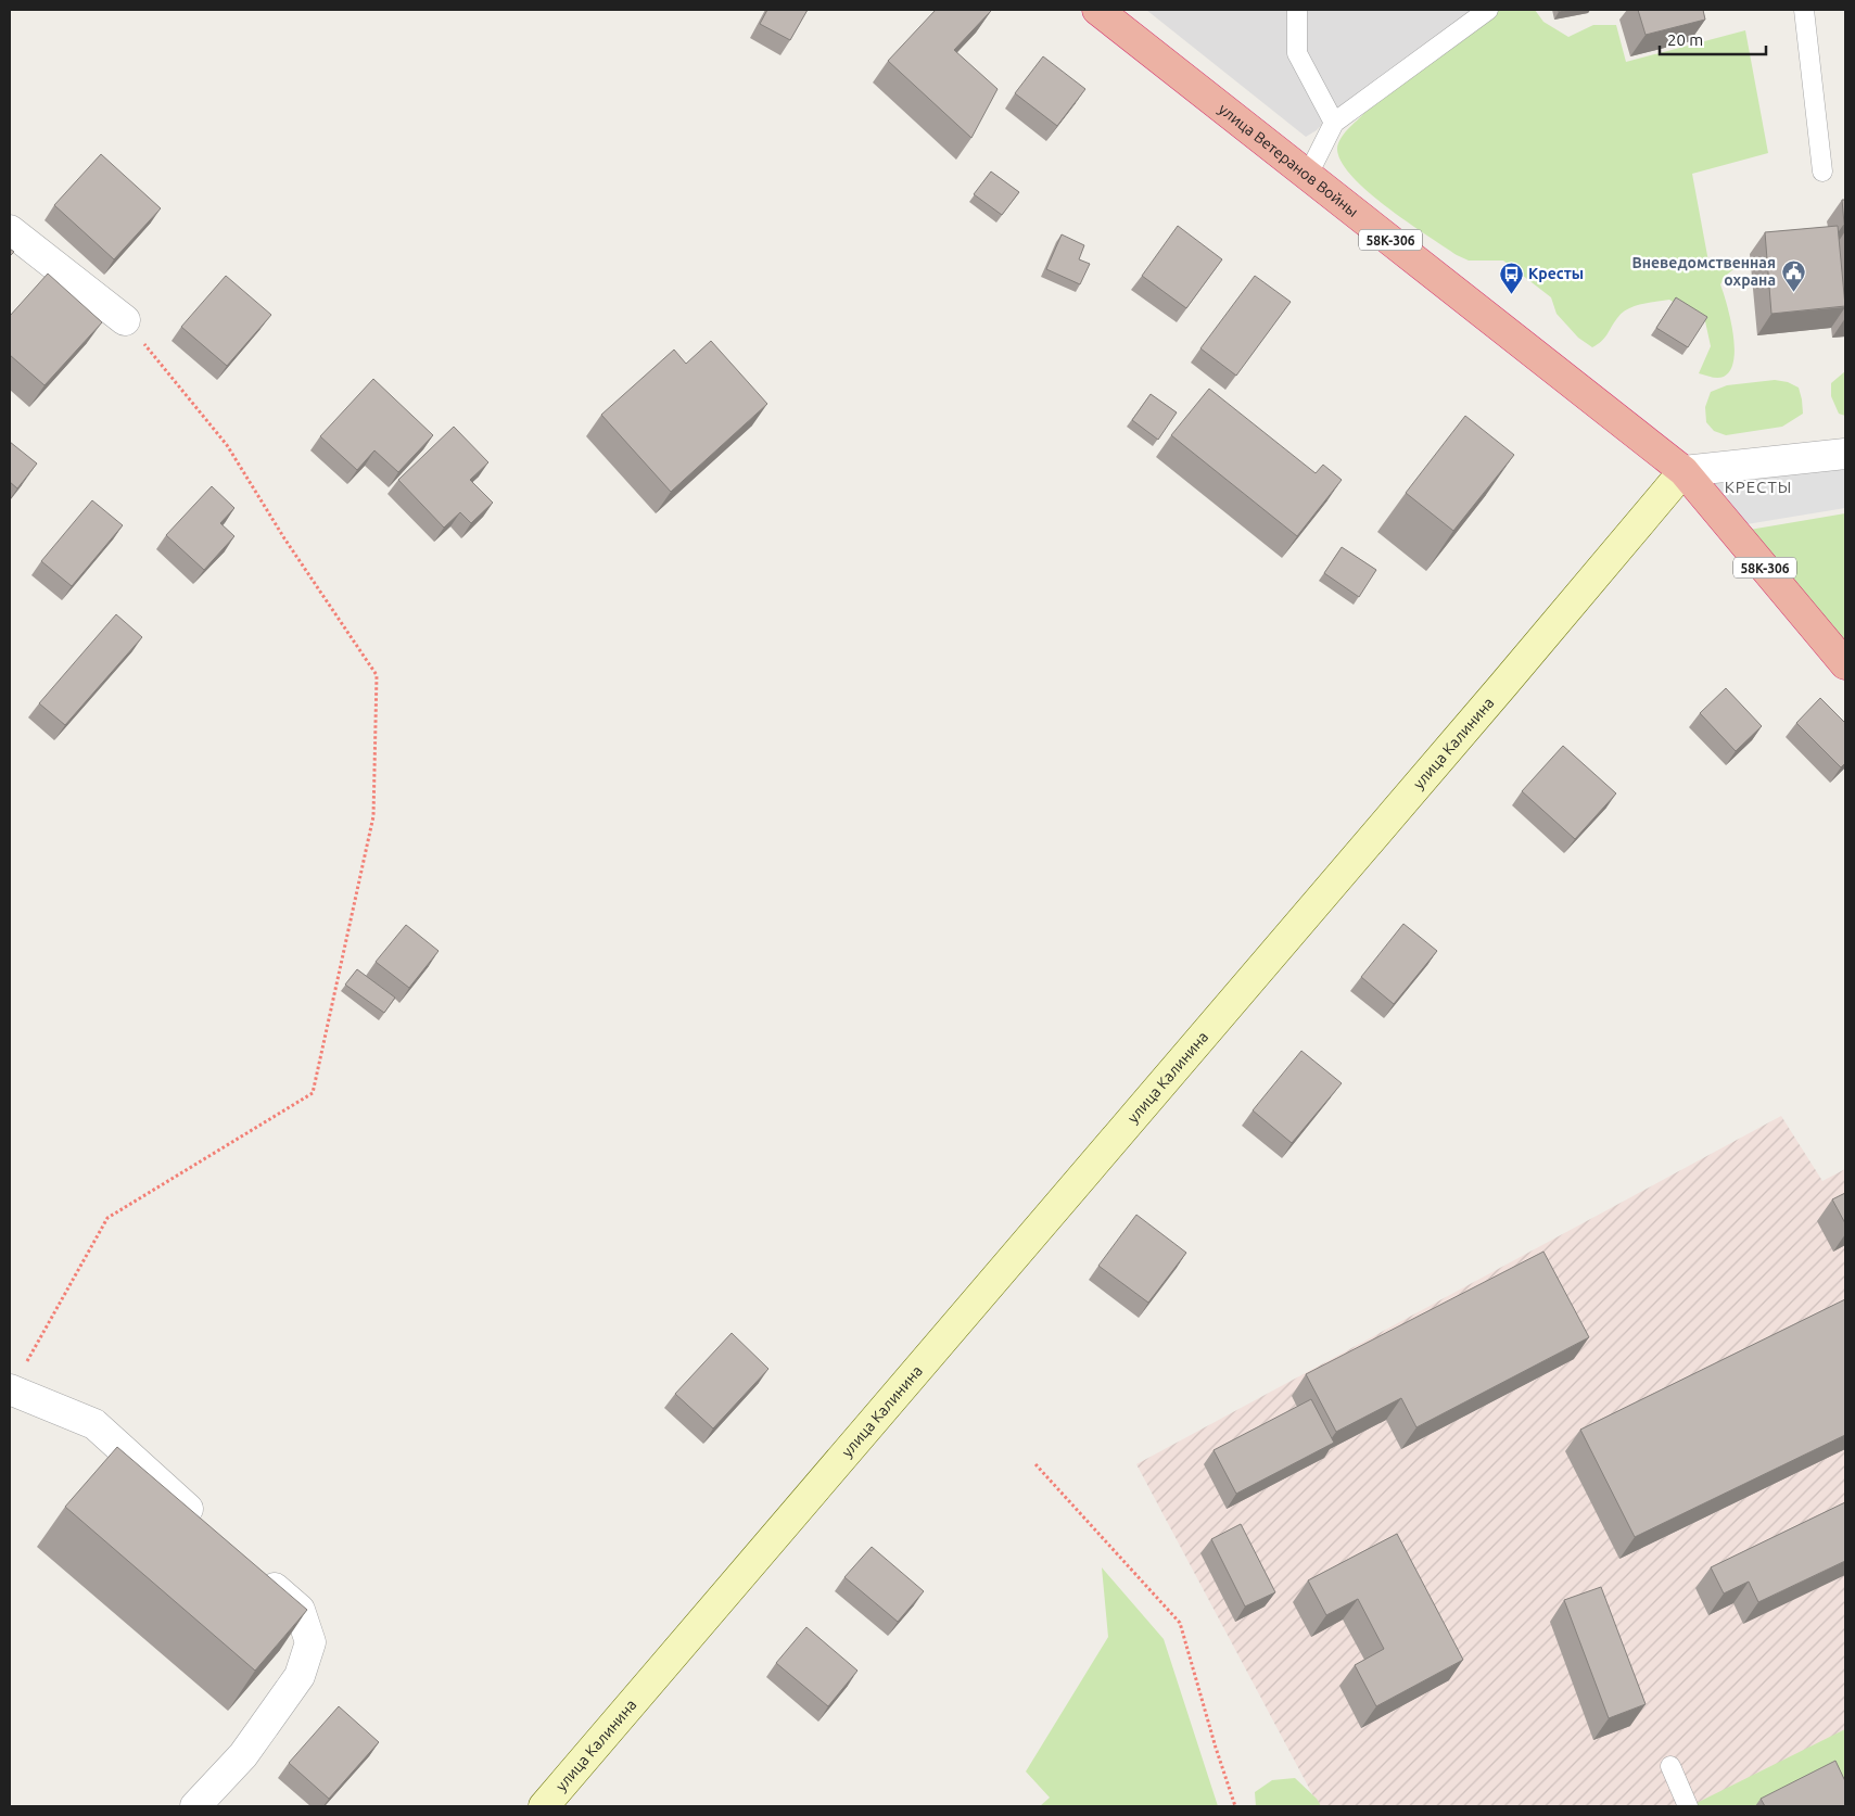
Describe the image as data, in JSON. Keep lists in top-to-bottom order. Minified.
{"streets":{"highway":["улица Ветеранов Войны","58К-306"],"main road":["улица Калинина"]},"crossings":[["улица Ветеранов Войны","58К-306"],["улица Ветеранов Войны","улица Калинина"],["58К-306","улица Калинина"]],"districts":["КРЕСТЫ"],"places":{"public building":["Вневедомственная охрана"],"bus stop":["Кресты"]},"scale_bar":"20 m"}
